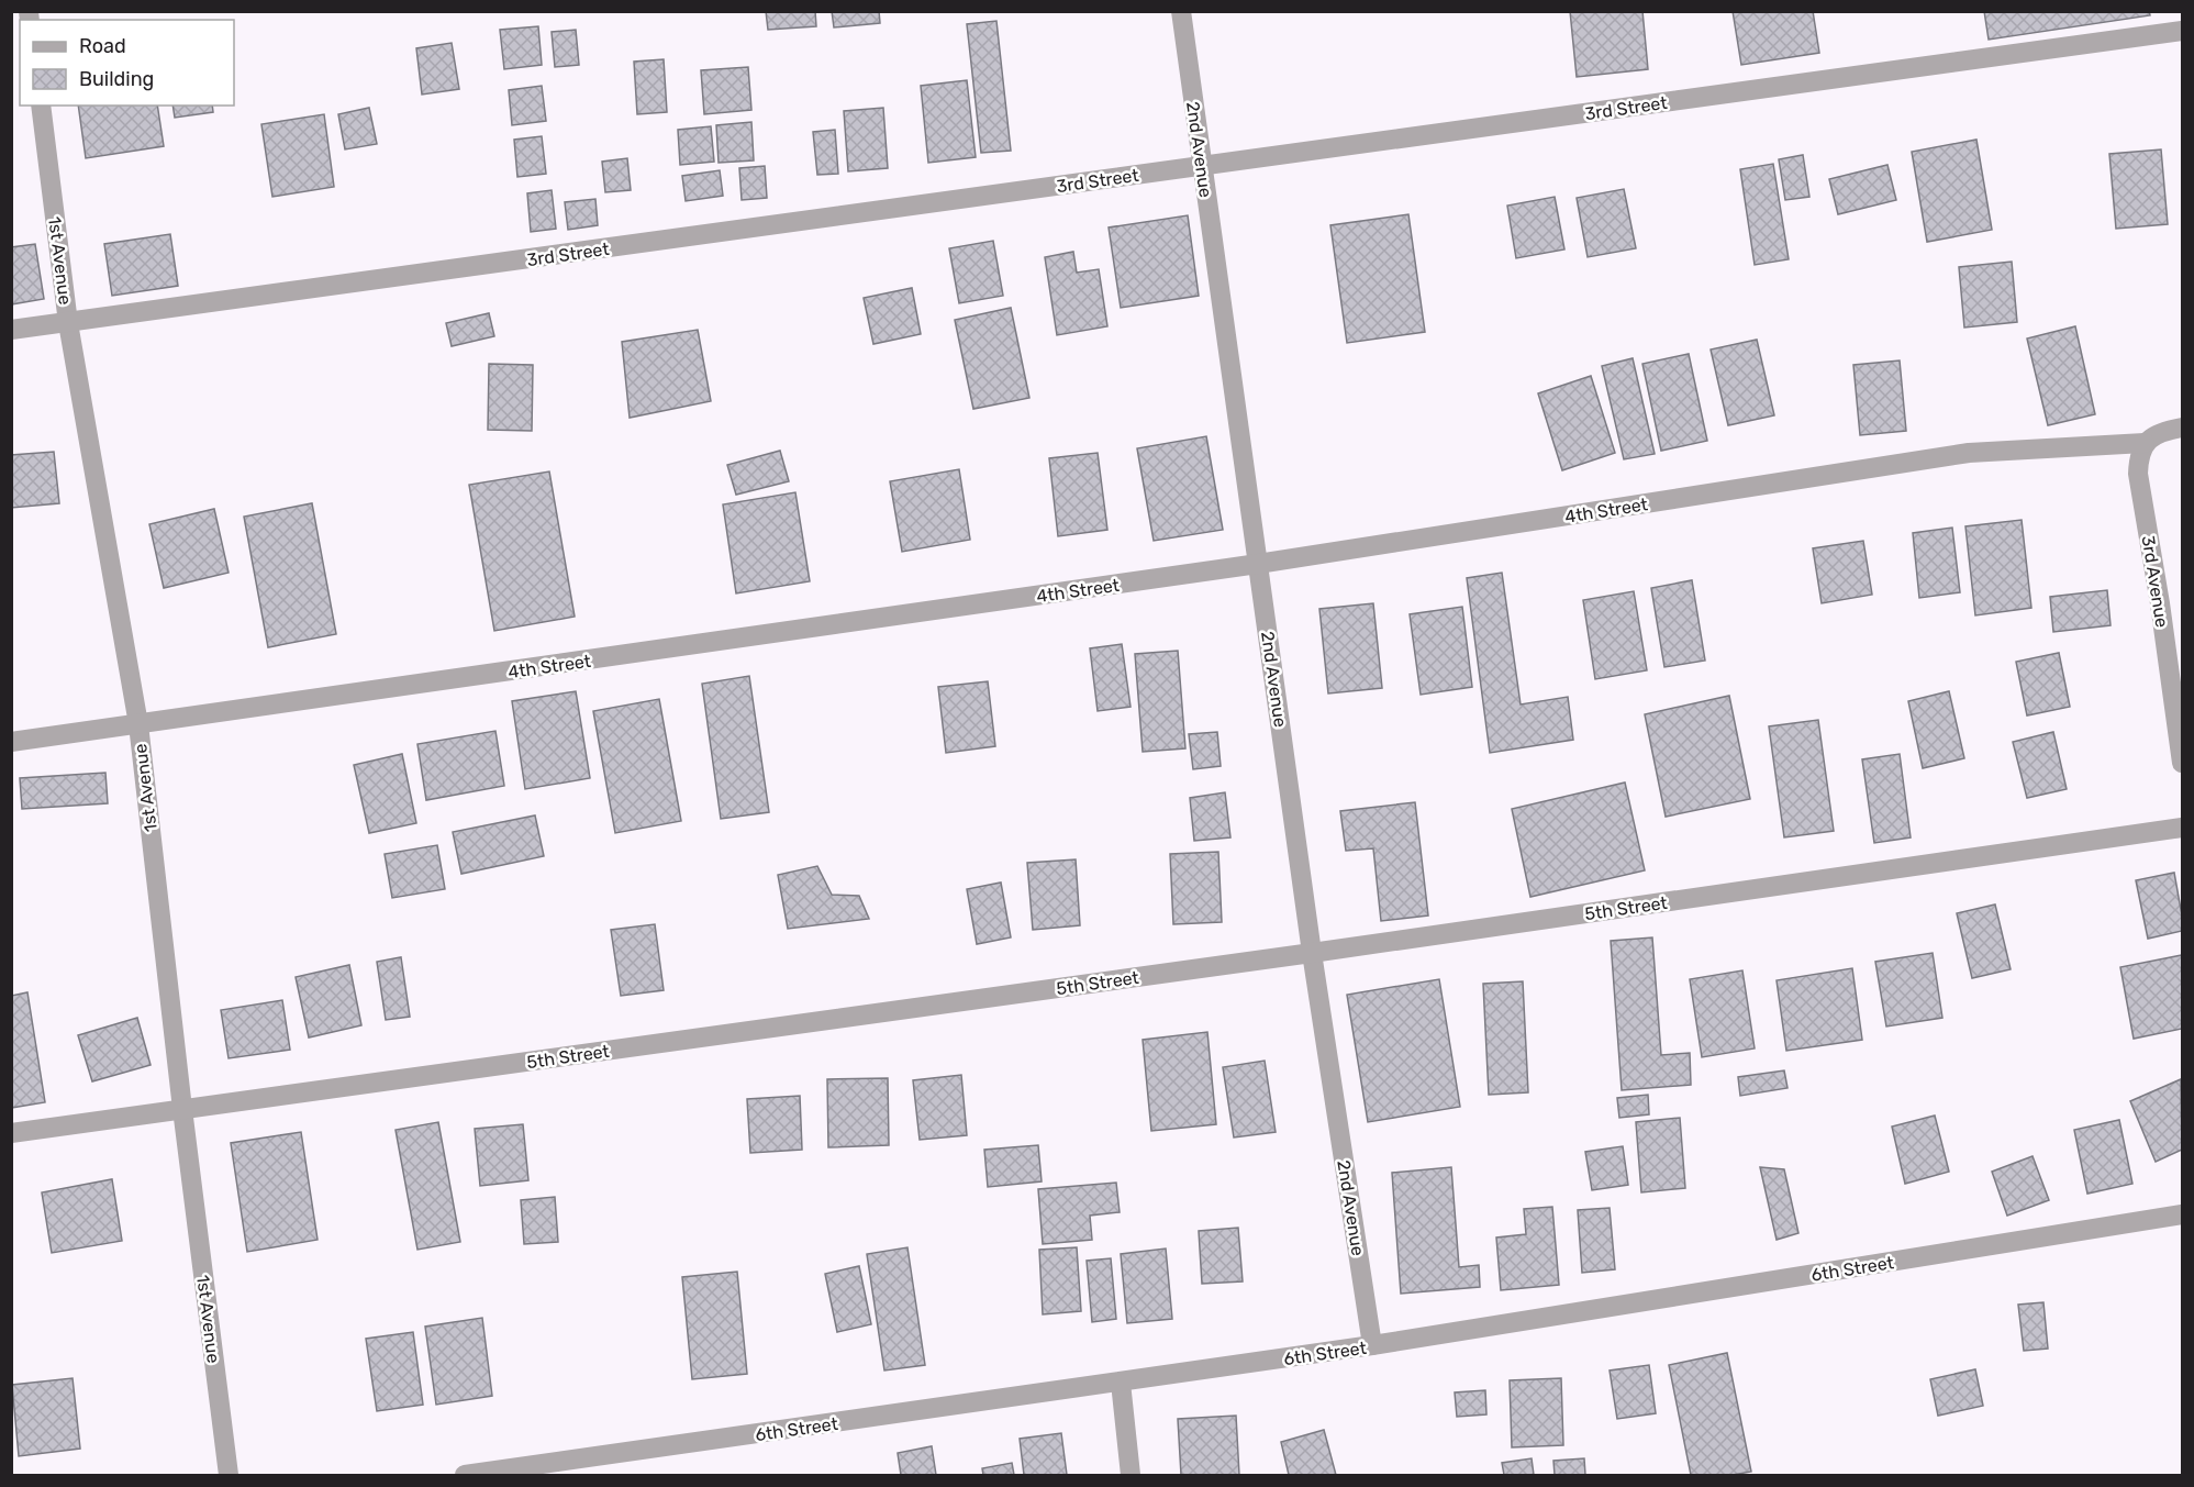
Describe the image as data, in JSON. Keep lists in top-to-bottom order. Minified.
{"streets":{"street":["3rd Street","2nd Avenue","1st Avenue","4th Street","3rd Avenue","5th Street","6th Street"]},"crossings":[["3rd Street","2nd Avenue"],["3rd Street","1st Avenue"],["2nd Avenue","4th Street"],["2nd Avenue","5th Street"],["2nd Avenue","6th Street"],["1st Avenue","4th Street"],["1st Avenue","5th Street"],["4th Street","3rd Avenue"]],"legend":["Road","Building"]}
